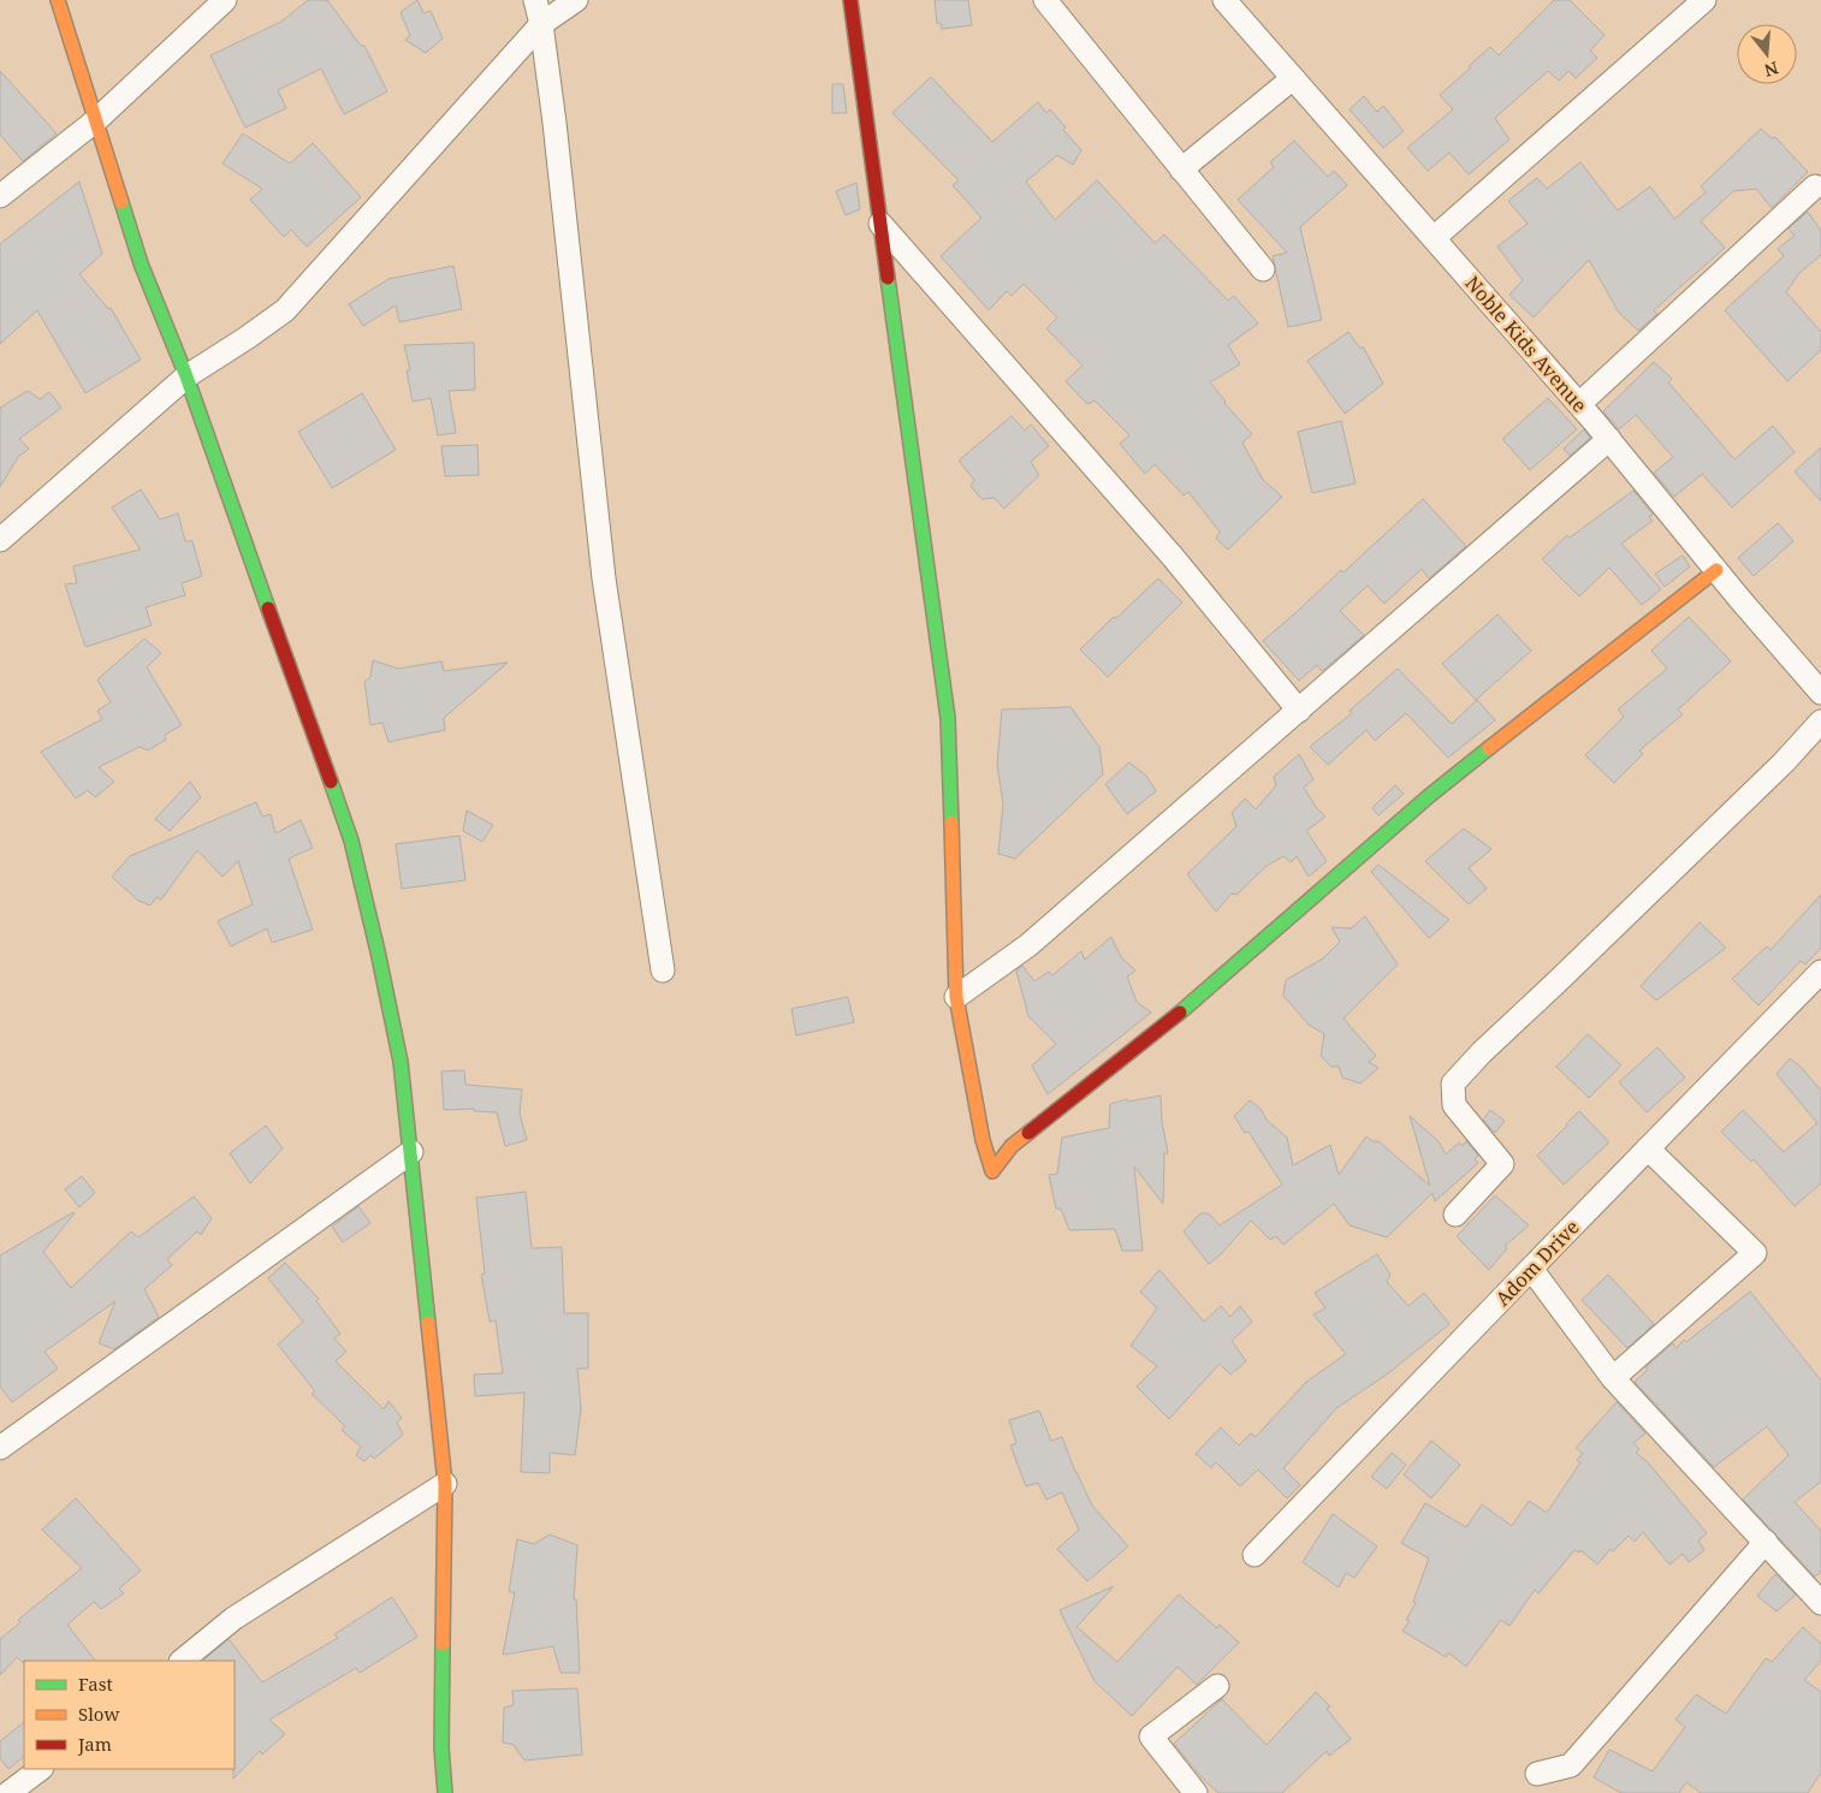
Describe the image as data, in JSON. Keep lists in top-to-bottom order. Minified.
{"streets":{"street":["Noble Kids Avenue","Adom Drive"]},"legend":["Fast","Slow","Jam"],"north":"bottom"}
